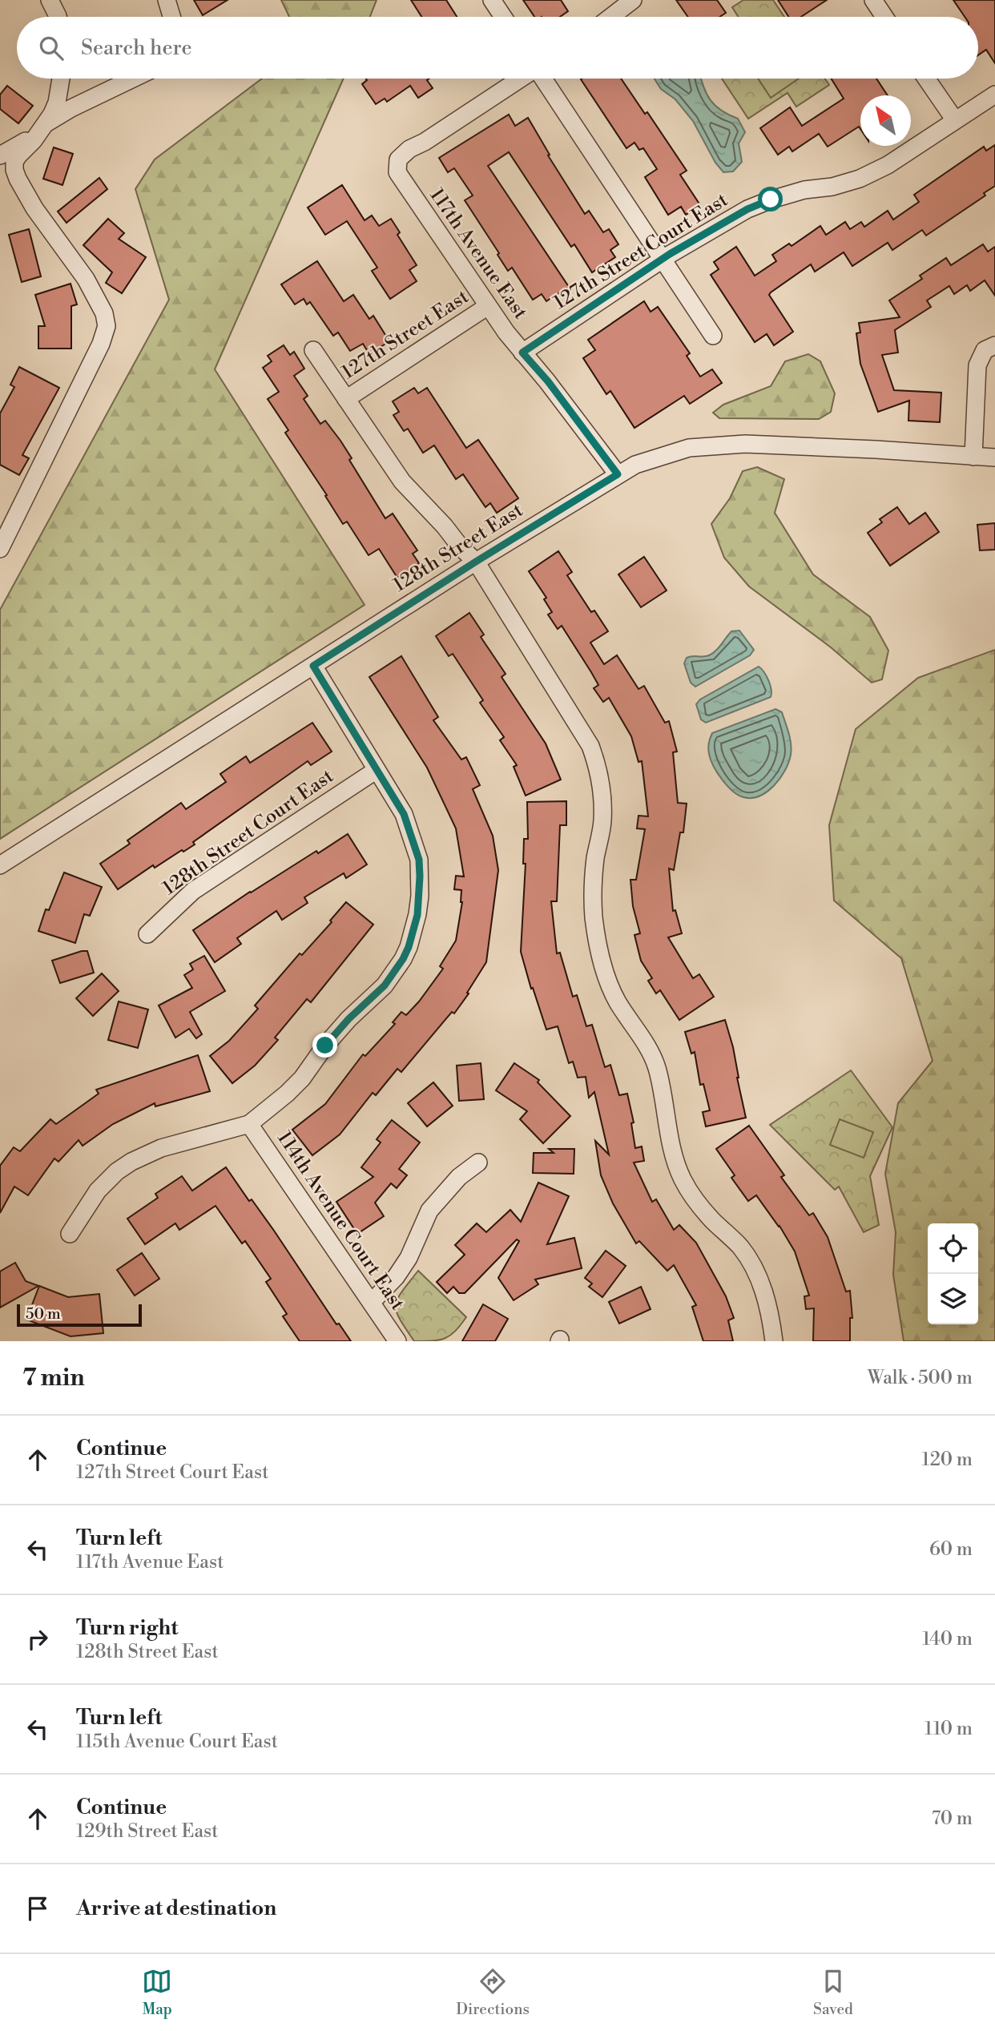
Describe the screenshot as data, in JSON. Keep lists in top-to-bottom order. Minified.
{"streets":{"street":["127th Street Court East","117th Avenue East","127th Street East","128th Street East","128th Street Court East","114th Avenue Court East"]},"crossings":[["127th Street Court East","117th Avenue East"],["117th Avenue East","127th Street East"],["117th Avenue East","128th Street East"]],"scale_bar":"50 m","north":"top left","page":{"search":"Search here","scale":"50 m","heading":["7 min","Walk · 500 m"],"list":[["Continue","127th Street Court East","120 m"],["Turn left","117th Avenue East","60 m"],["Turn right","128th Street East","140 m"],["Turn left","115th Avenue Court East","110 m"],["Continue","129th Street East","70 m"],"Arrive at destination"],"nav":["Map","Directions","Saved"]}}
